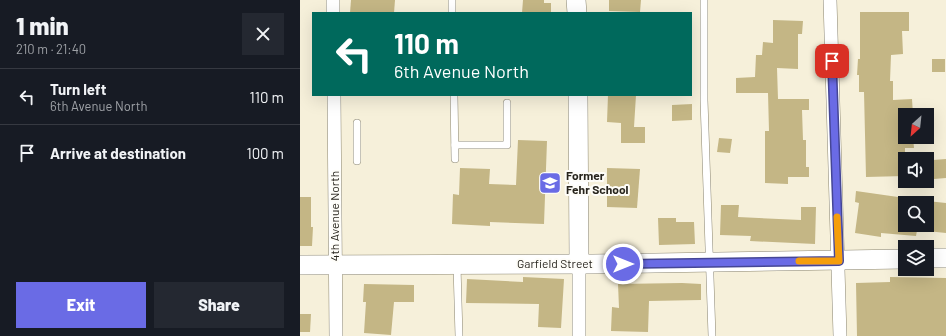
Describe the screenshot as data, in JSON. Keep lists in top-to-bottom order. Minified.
{"streets":{"street":["4th Avenue North","Garfield Street"]},"crossings":[["4th Avenue North","Garfield Street"]],"places":{"school or university":["Former Fehr School"]},"north":"bottom left","page":{"heading":["1 min","210 m · 21:40"],"turn":["110 m","6th Avenue North"],"list":[{"name":"Turn left","note":"6th Avenue North","value":"110 m"},{"name":"Arrive at destination","value":"100 m"}],"buttons":["Exit","Share"]}}
